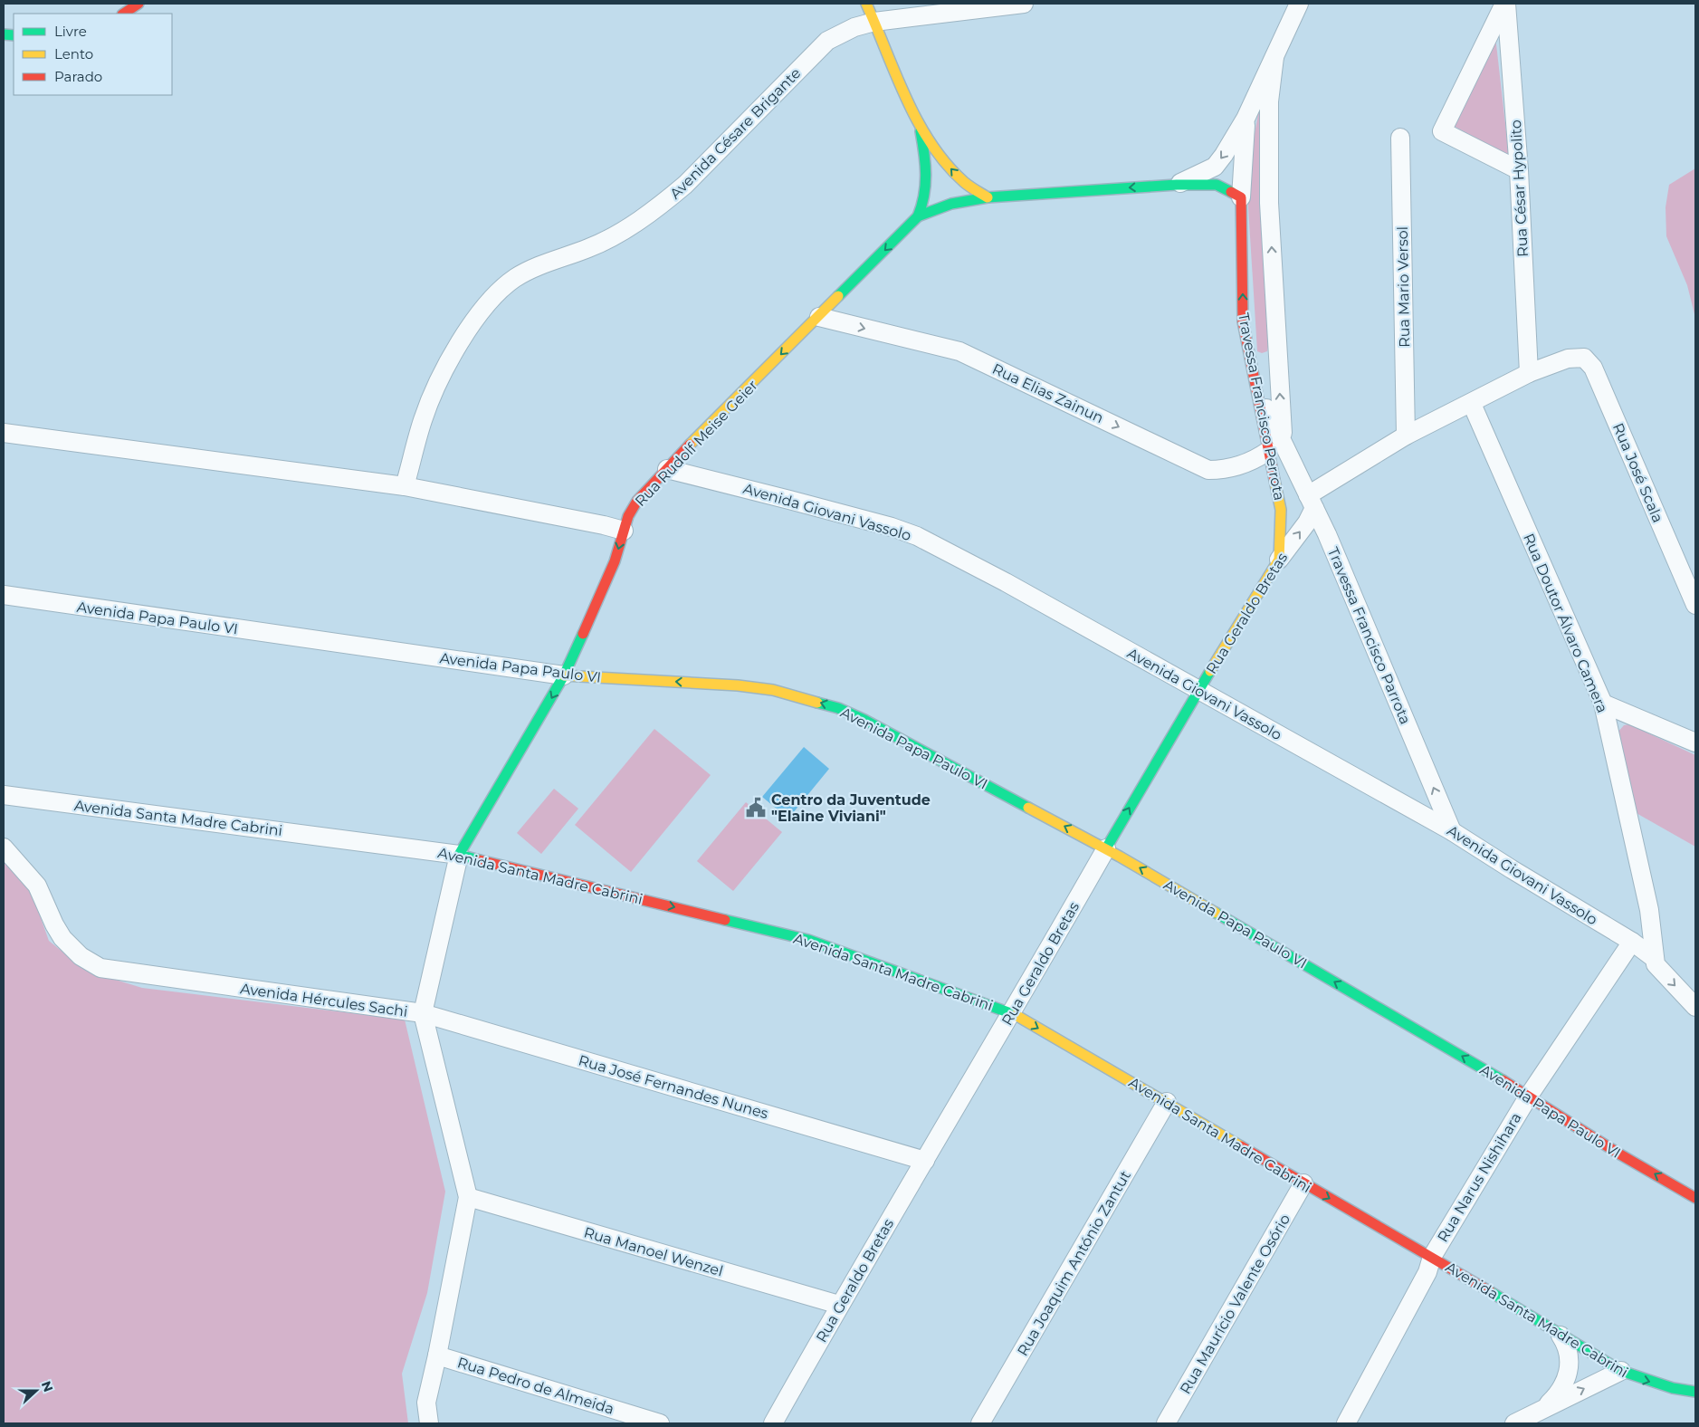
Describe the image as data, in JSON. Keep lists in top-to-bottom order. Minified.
{"streets":{"main road":["Travessa Francisco Perrota","Rua Rudolf Meise Geier","Rua Geraldo Bretas","Avenida Papa Paulo VI","Avenida Santa Madre Cabrini"],"street":["Avenida Césare Brigante","Rua César Hypolito","Rua Mario Versol","Rua Elias Zainun","Rua José Scala","Avenida Giovani Vassolo","Rua Doutor Álvaro Camera","Travessa Francisco Parrota","Avenida Hércules Sachi","Rua José Fernandes Nunes","Rua Narus Nishihara","Rua Manoel Wenzel","Rua Joaquim António Zantut","Rua Maurício Valente Osório","Rua Pedro de Almeida"]},"crossings":[["Rua César Hypolito","Rua Geraldo Bretas"],["Rua Mario Versol","Rua Geraldo Bretas"],["Rua Elias Zainun","Travessa Francisco Perrota"],["Rua Elias Zainun","Rua Rudolf Meise Geier"],["Rua Elias Zainun","Travessa Francisco Parrota"],["Travessa Francisco Perrota","Rua Geraldo Bretas"],["Travessa Francisco Perrota","Travessa Francisco Parrota"],["Rua Rudolf Meise Geier","Avenida Giovani Vassolo"],["Rua Rudolf Meise Geier","Avenida Papa Paulo VI"],["Rua Rudolf Meise Geier","Avenida Santa Madre Cabrini"],["Rua Rudolf Meise Geier","Avenida Hércules Sachi"],["Rua Rudolf Meise Geier","Rua José Fernandes Nunes"],["Rua José Scala","Rua Geraldo Bretas"],["Avenida Giovani Vassolo","Rua Geraldo Bretas"],["Avenida Giovani Vassolo","Rua Doutor Álvaro Camera"],["Avenida Giovani Vassolo","Travessa Francisco Parrota"],["Avenida Giovani Vassolo","Rua Narus Nishihara"],["Rua Geraldo Bretas","Avenida Papa Paulo VI"],["Rua Geraldo Bretas","Rua Doutor Álvaro Camera"],["Rua Geraldo Bretas","Travessa Francisco Parrota"],["Rua Geraldo Bretas","Avenida Santa Madre Cabrini"],["Rua Geraldo Bretas","Rua José Fernandes Nunes"],["Rua Geraldo Bretas","Rua Manoel Wenzel"],["Avenida Papa Paulo VI","Rua Narus Nishihara"],["Avenida Santa Madre Cabrini","Rua Narus Nishihara"],["Avenida Santa Madre Cabrini","Rua Joaquim António Zantut"],["Avenida Santa Madre Cabrini","Rua Maurício Valente Osório"],["Avenida Hércules Sachi","Rua José Fernandes Nunes"],["Avenida Hércules Sachi","Rua Manoel Wenzel"],["Avenida Hércules Sachi","Rua Pedro de Almeida"]],"one_way":["Rua Elias Zainun","Travessa Francisco Perrota","Rua Rudolf Meise Geier","Avenida Papa Paulo VI","Travessa Francisco Parrota","Avenida Santa Madre Cabrini"],"places":{"public building":["Centro da Juventude \"Elaine Viviani\""]},"legend":["Livre","Lento","Parado"],"north":"right"}
